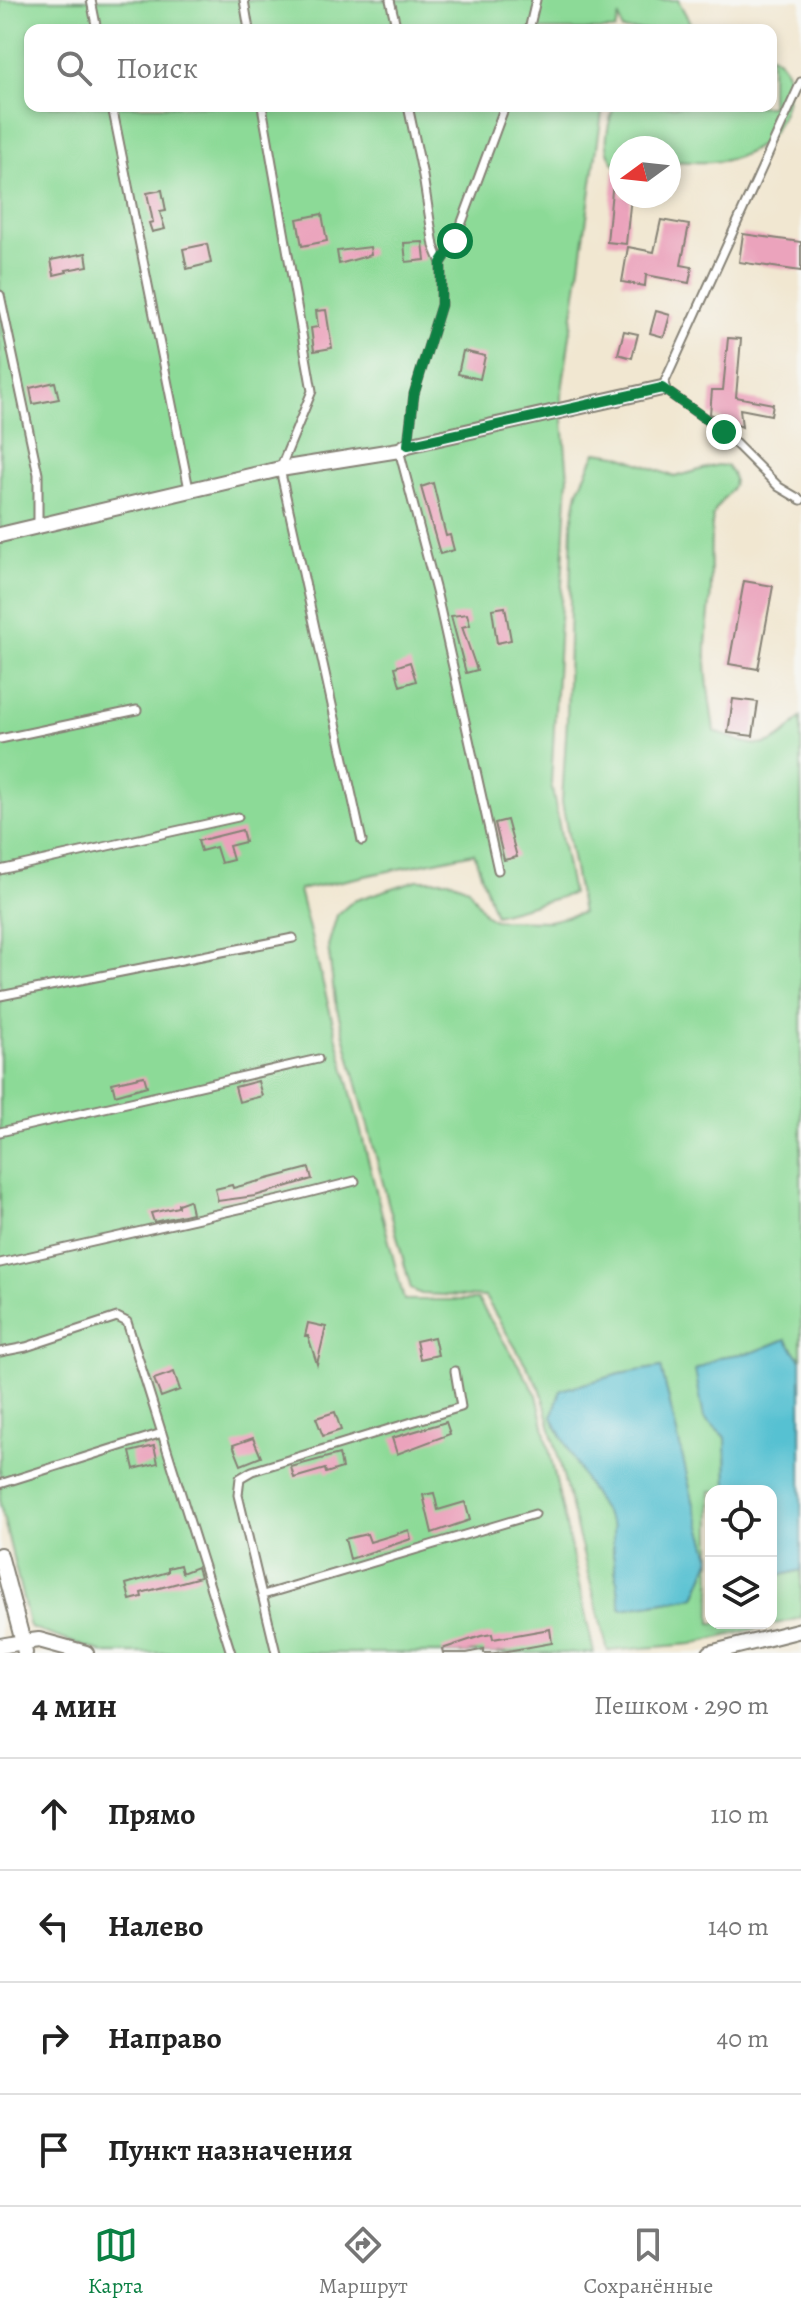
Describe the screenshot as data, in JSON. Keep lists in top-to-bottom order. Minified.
{"north":"left","page":{"search":"Поиск","heading":["4 мин","Пешком · 290 m"],"list":[["Прямо","110 m"],["Налево","140 m"],["Направо","40 m"],"Пункт назначения"],"nav":["Карта","Маршрут","Сохранённые"]}}
